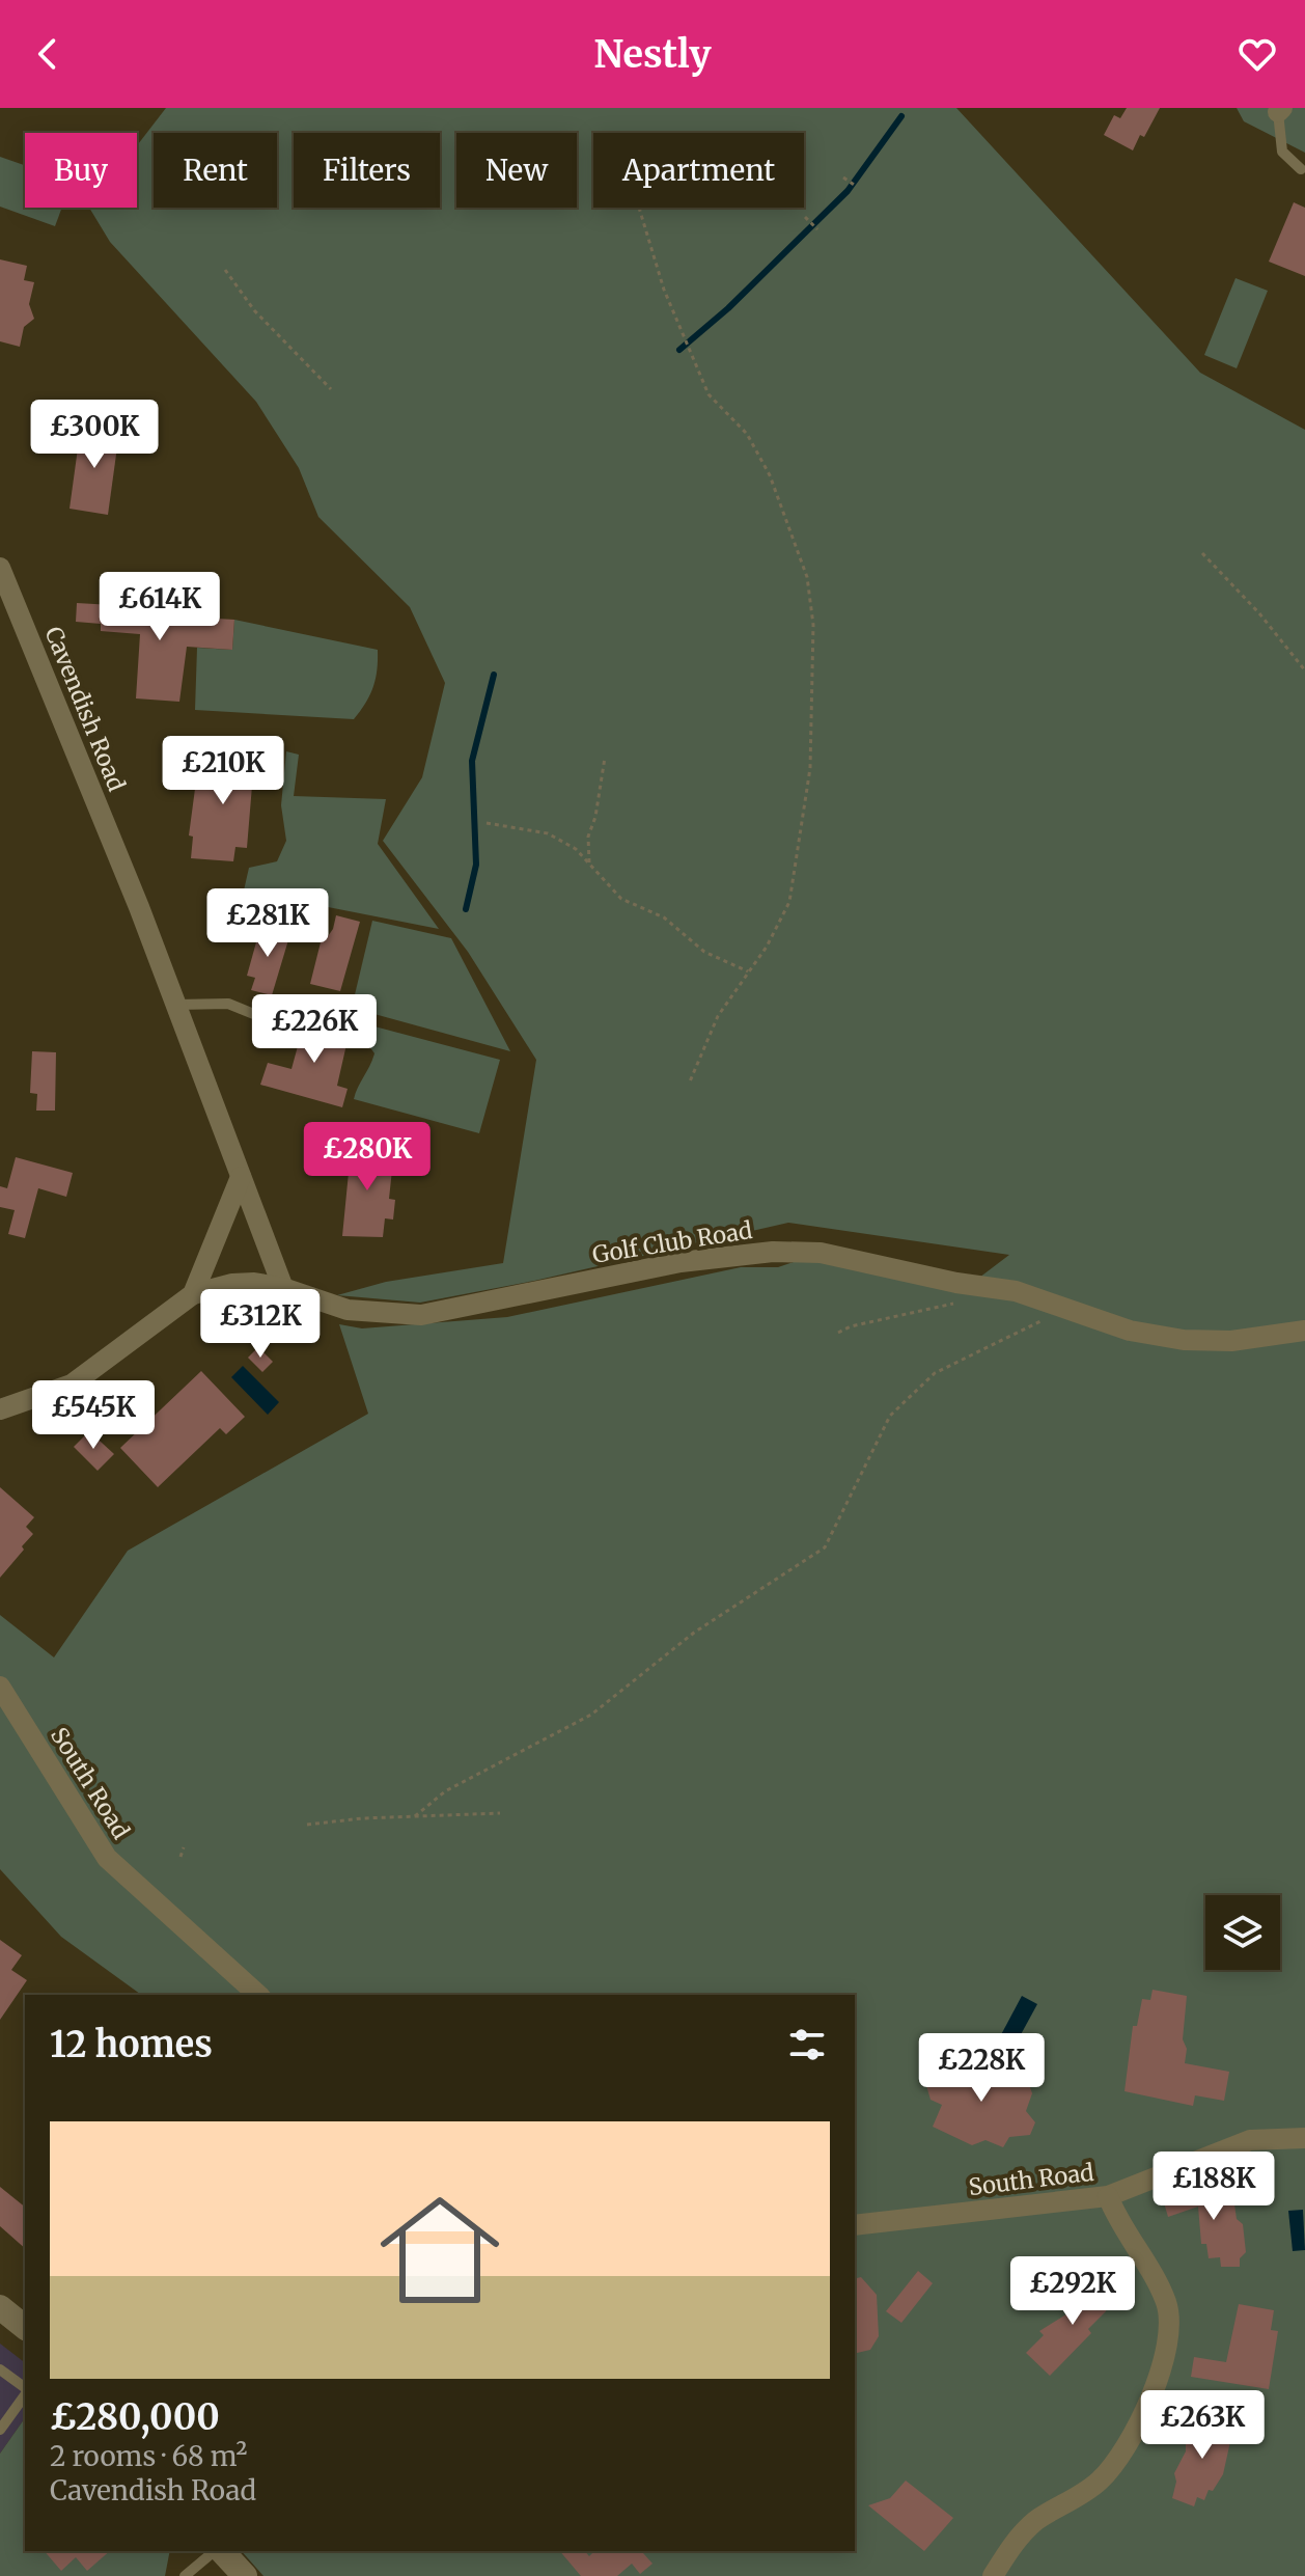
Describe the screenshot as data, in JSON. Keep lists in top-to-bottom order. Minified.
{"streets":{"street":["Cavendish Road","Golf Club Road","South Road"]},"crossings":[["Cavendish Road","Golf Club Road"]],"page":{"header":"Nestly","chip":["Buy","Rent","Filters","New","Apartment"],"price":["£300K","£614K","£210K","£281K","£226K","£280K","£312K","£545K","£228K","£188K","£292K","£263K"],"heading":"12 homes","list":[{"name":"£280,000","note":"2 rooms · 68 m² · Cavendish Road"}]}}
